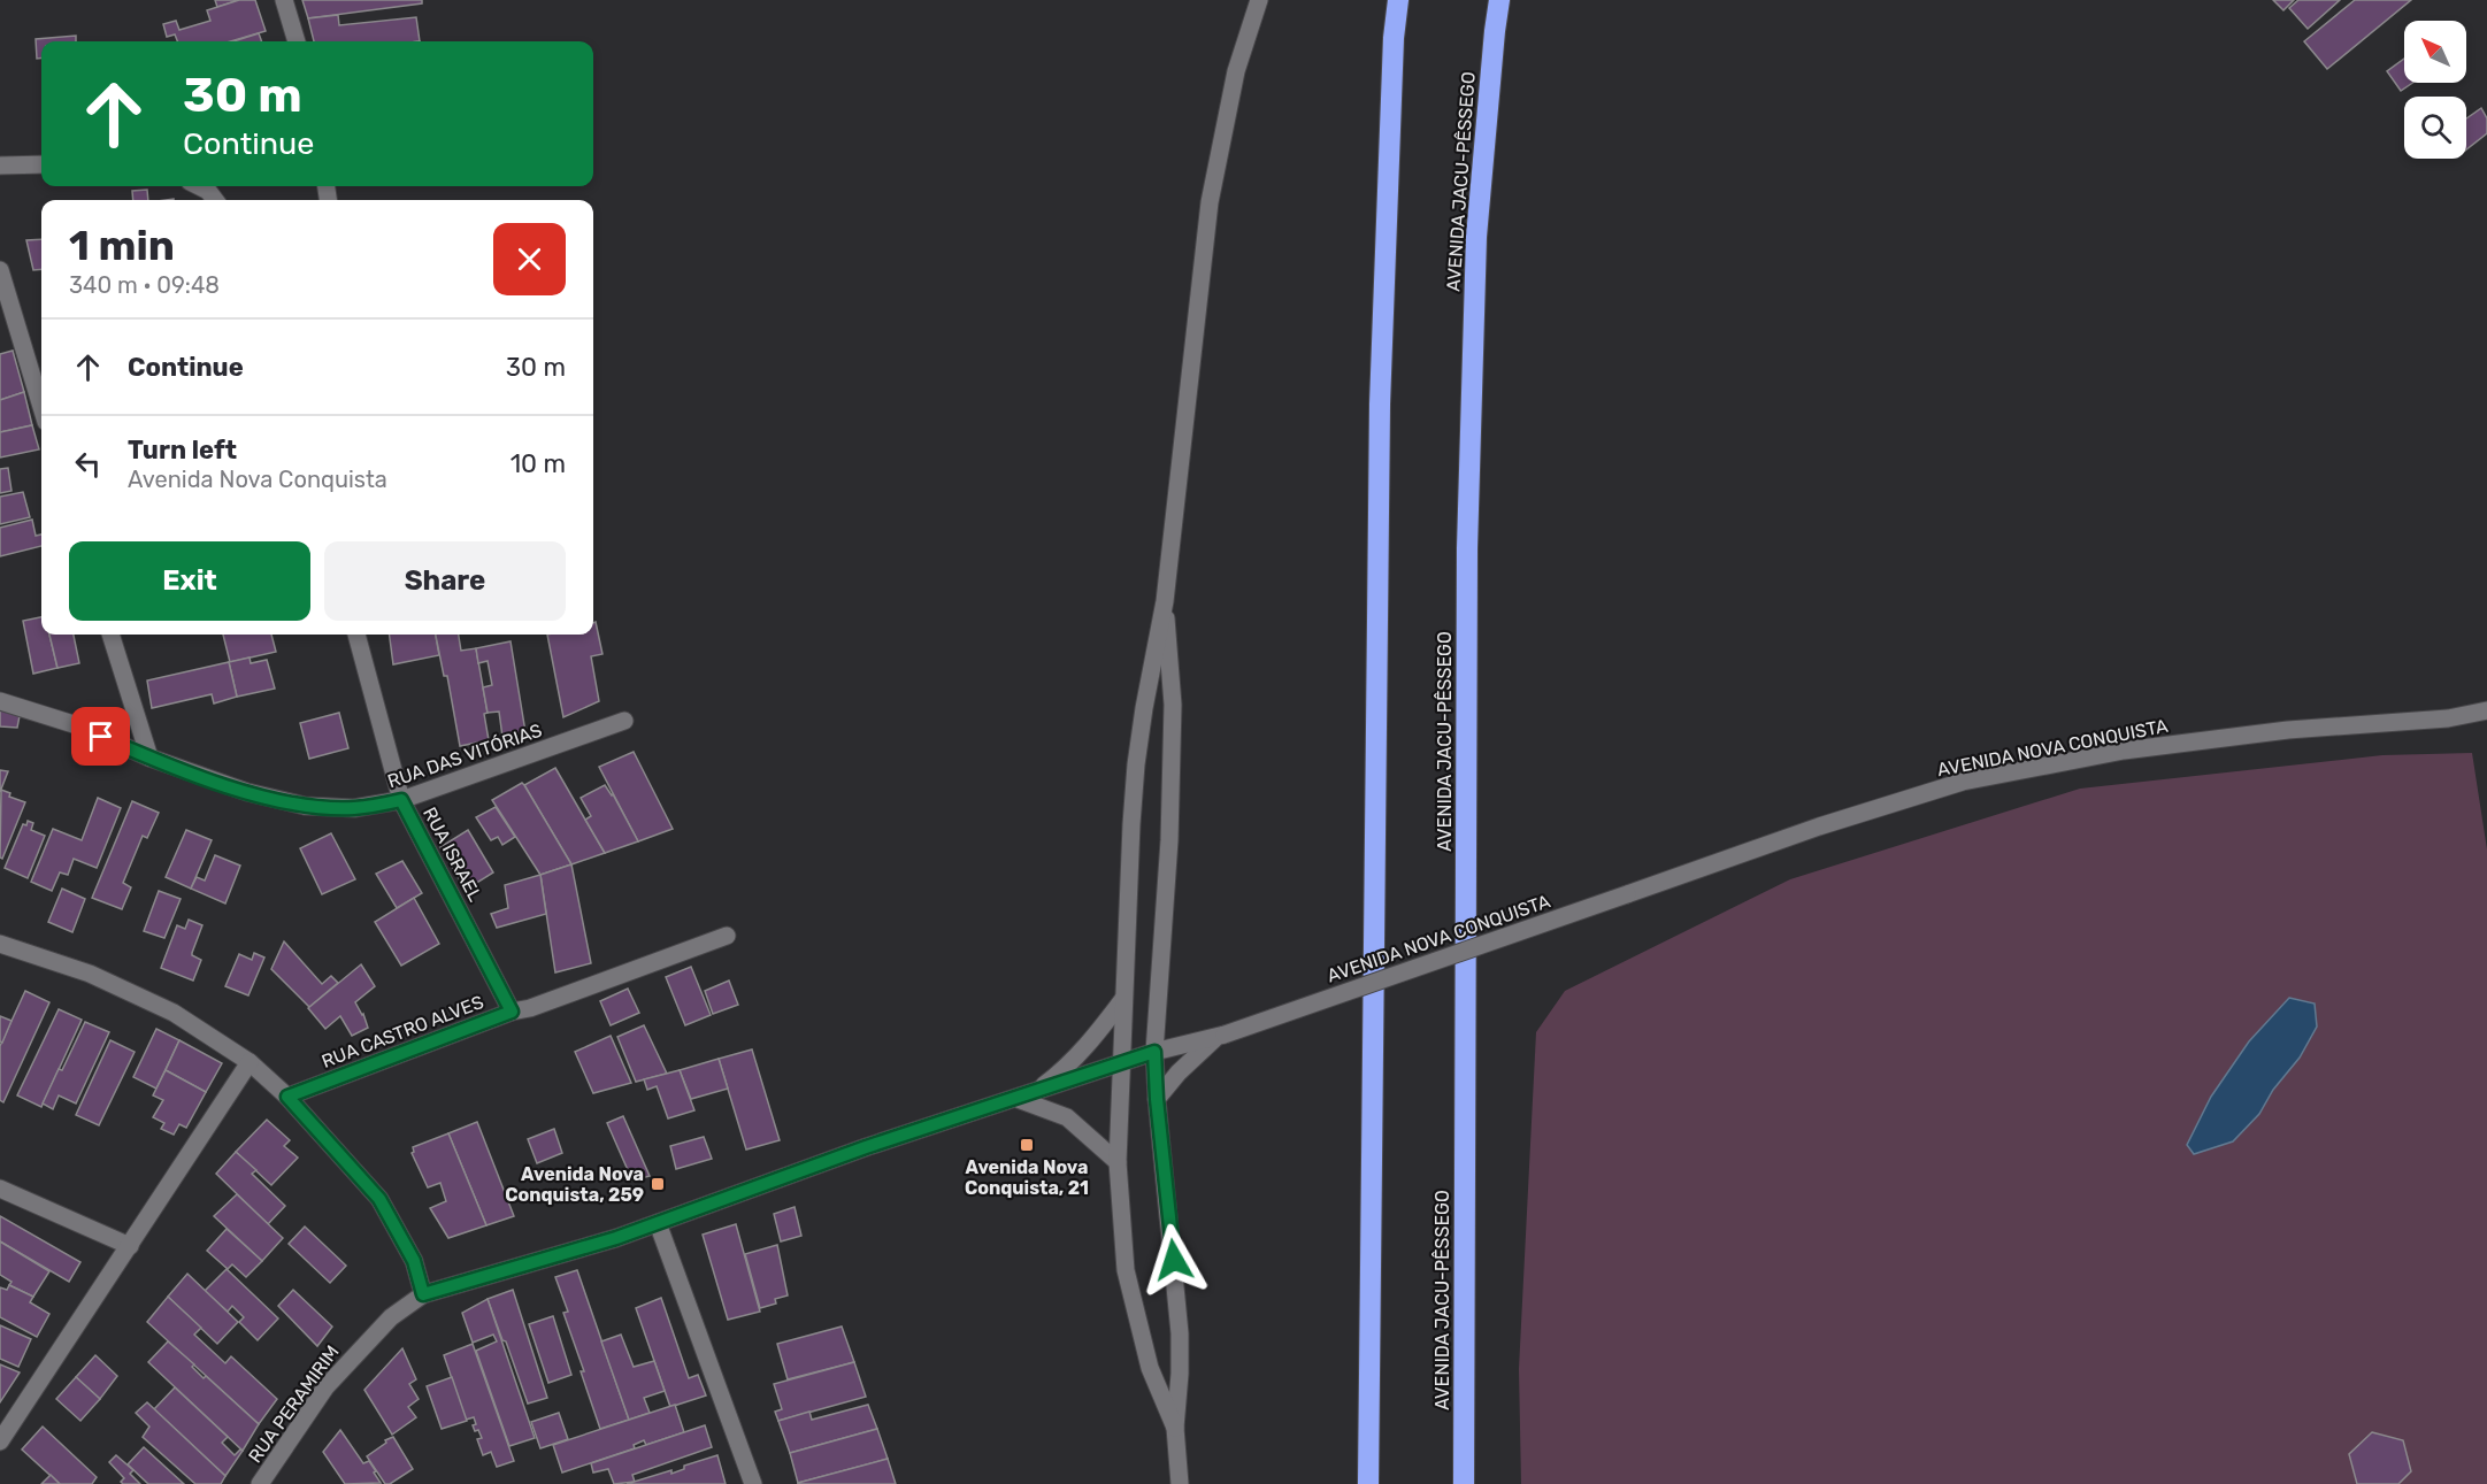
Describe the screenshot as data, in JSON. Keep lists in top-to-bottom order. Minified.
{"streets":{"highway":["AVENIDA JACU-PÊSSEGO"],"street":["AVENIDA NOVA CONQUISTA","RUA DAS VITÓRIAS","RUA ISRAEL","RUA CASTRO ALVES","RUA PERAMIRIM"]},"crossings":[["AVENIDA NOVA CONQUISTA","RUA PERAMIRIM"],["RUA DAS VITÓRIAS","RUA ISRAEL"],["RUA ISRAEL","RUA CASTRO ALVES"]],"places":{"transit":["Avenida Nova Conquista, 21","Avenida Nova Conquista, 259"]},"north":"top left","page":{"turn":["30 m","Continue"],"heading":["1 min","340 m · 09:48"],"list":[{"name":"Continue","value":"30 m"},{"name":"Turn left","note":"Avenida Nova Conquista","value":"10 m"}],"buttons":["Exit","Share"]}}
